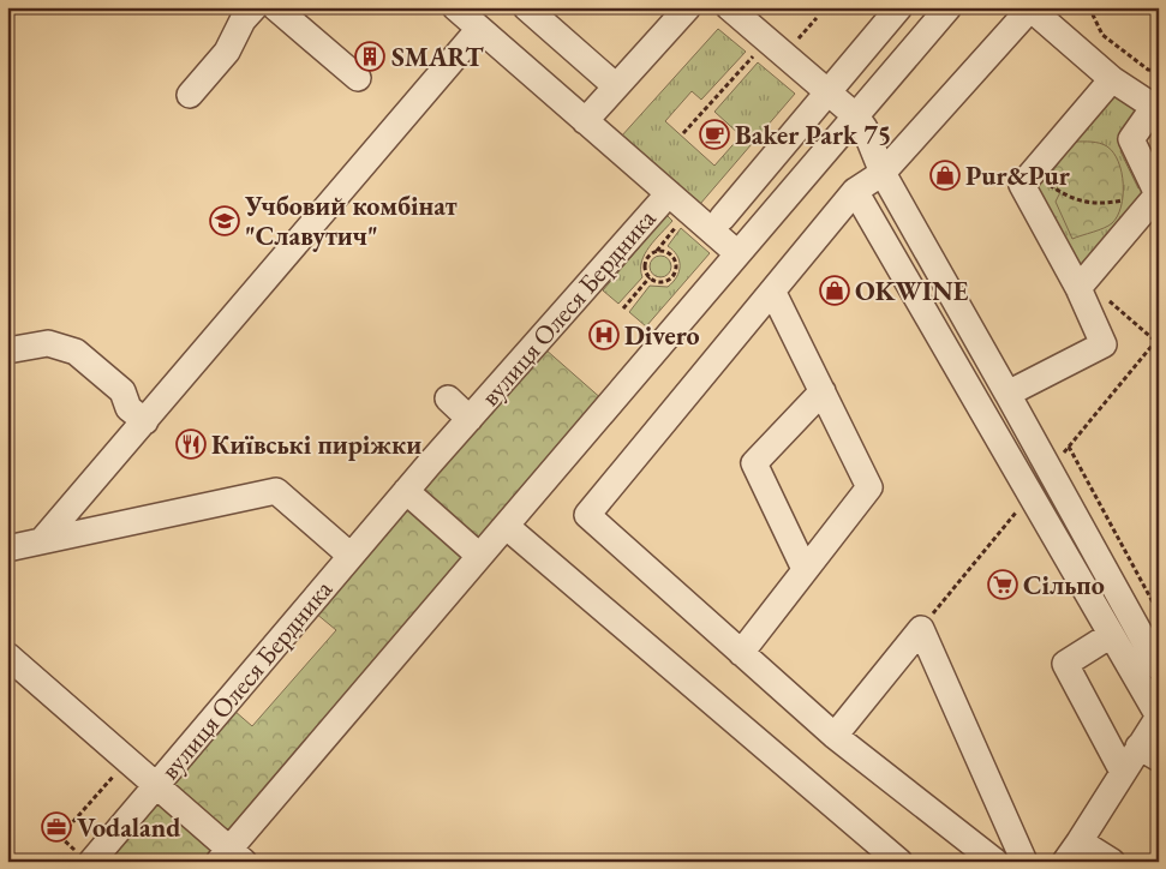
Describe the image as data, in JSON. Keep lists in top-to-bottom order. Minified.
{"streets":{"street":["вулиця Олеся Бердника"]},"places":{"building":["SMART"],"cafe":["Baker Park 75"],"shop":["Pur&Pur","OKWINE"],"school or university":["Учбовий комбінат \"Славутич\""],"hospital":["Divero"],"restaurant":["Київські пиріжки"],"supermarket":["Сільпо"],"office":["Vodaland"]}}
